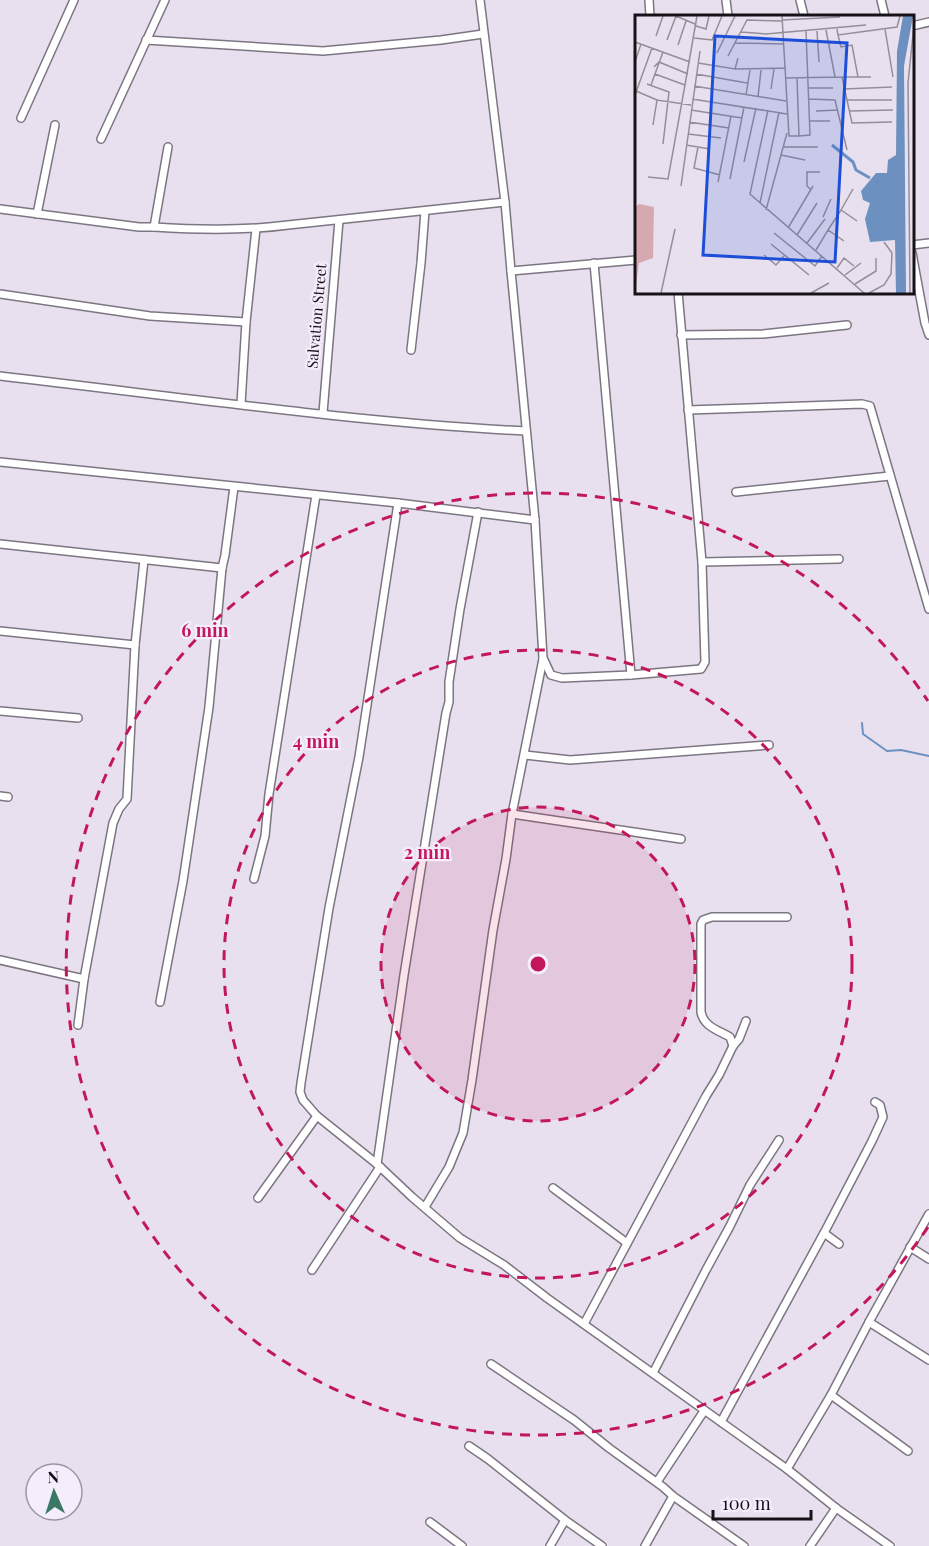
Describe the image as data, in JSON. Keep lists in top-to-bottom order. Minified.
{"streets":{"street":["Salvation Street"]},"scale_bar":"100 m","north":"top","rings":["6 min","4 min","2 min"]}
